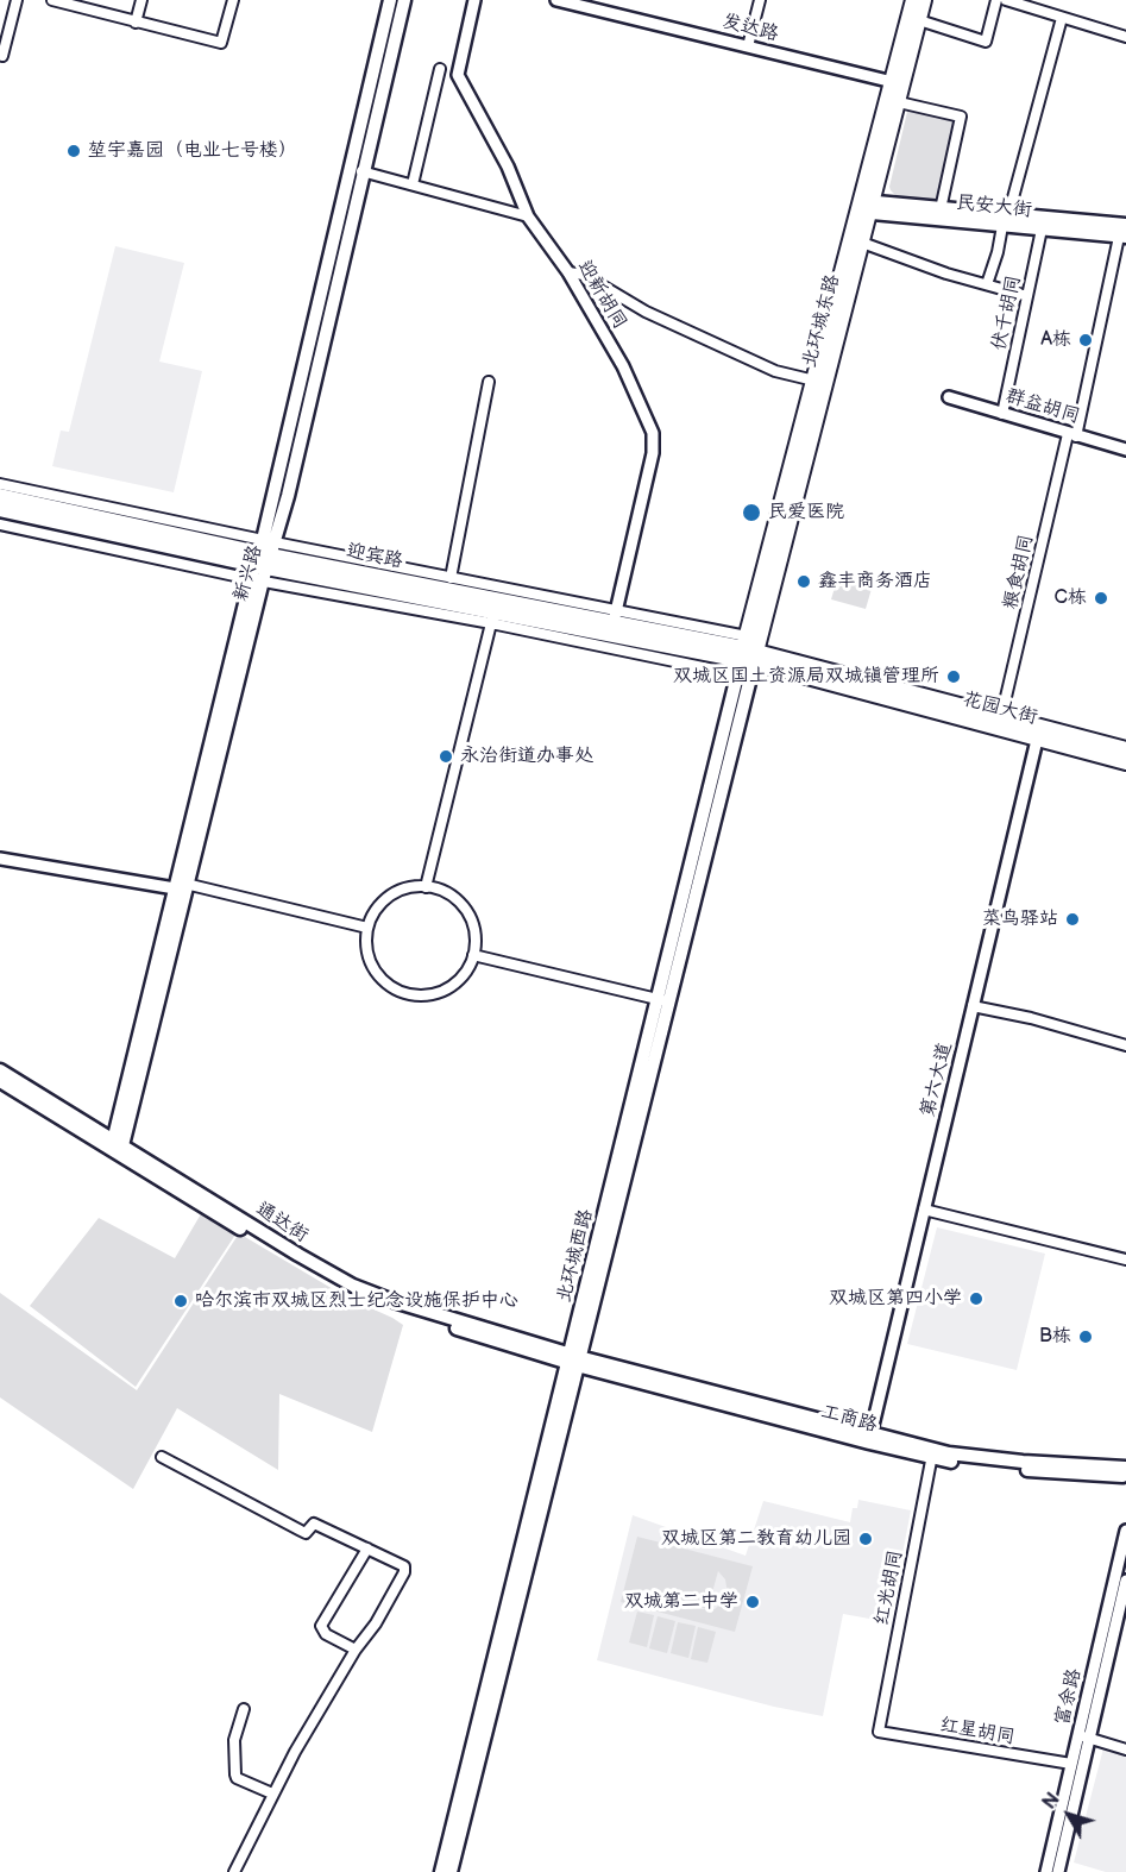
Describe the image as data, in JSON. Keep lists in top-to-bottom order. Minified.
{"streets":{"main road":["民安大街","北环城东路","迎宾路","新兴路","花园大街","通达街","北环城西路","工商路"],"street":["发达路","迎新胡同","伏千胡同","群益胡同","粮食胡同","第六大道","红光胡同","富余路","红星胡同"]},"crossings":[["发达路","北环城东路"],["民安大街","伏千胡同"],["民安大街","北环城东路"],["民安大街","粮食胡同"],["迎新胡同","迎宾路"],["伏千胡同","群益胡同"],["北环城东路","迎宾路"],["北环城东路","花园大街"],["北环城东路","北环城西路"],["群益胡同","粮食胡同"],["迎宾路","新兴路"],["迎宾路","花园大街"],["迎宾路","北环城西路"],["粮食胡同","花园大街"],["新兴路","通达街"],["花园大街","第六大道"],["花园大街","北环城西路"],["第六大道","工商路"],["通达街","北环城西路"],["通达街","工商路"],["北环城西路","工商路"],["工商路","红光胡同"],["红光胡同","红星胡同"],["富余路","红星胡同"]],"places":["堃宇嘉园（电业七号楼）","A栋","民爱医院","鑫丰商务酒店","C栋","双城区国土资源局双城镇管理所","永治街道办事处","菜鸟驿站","双城区第四小学","哈尔滨市双城区烈士纪念设施保护中心","B栋","双城区第二教育幼儿园","双城第二中学"],"north":"top left"}
